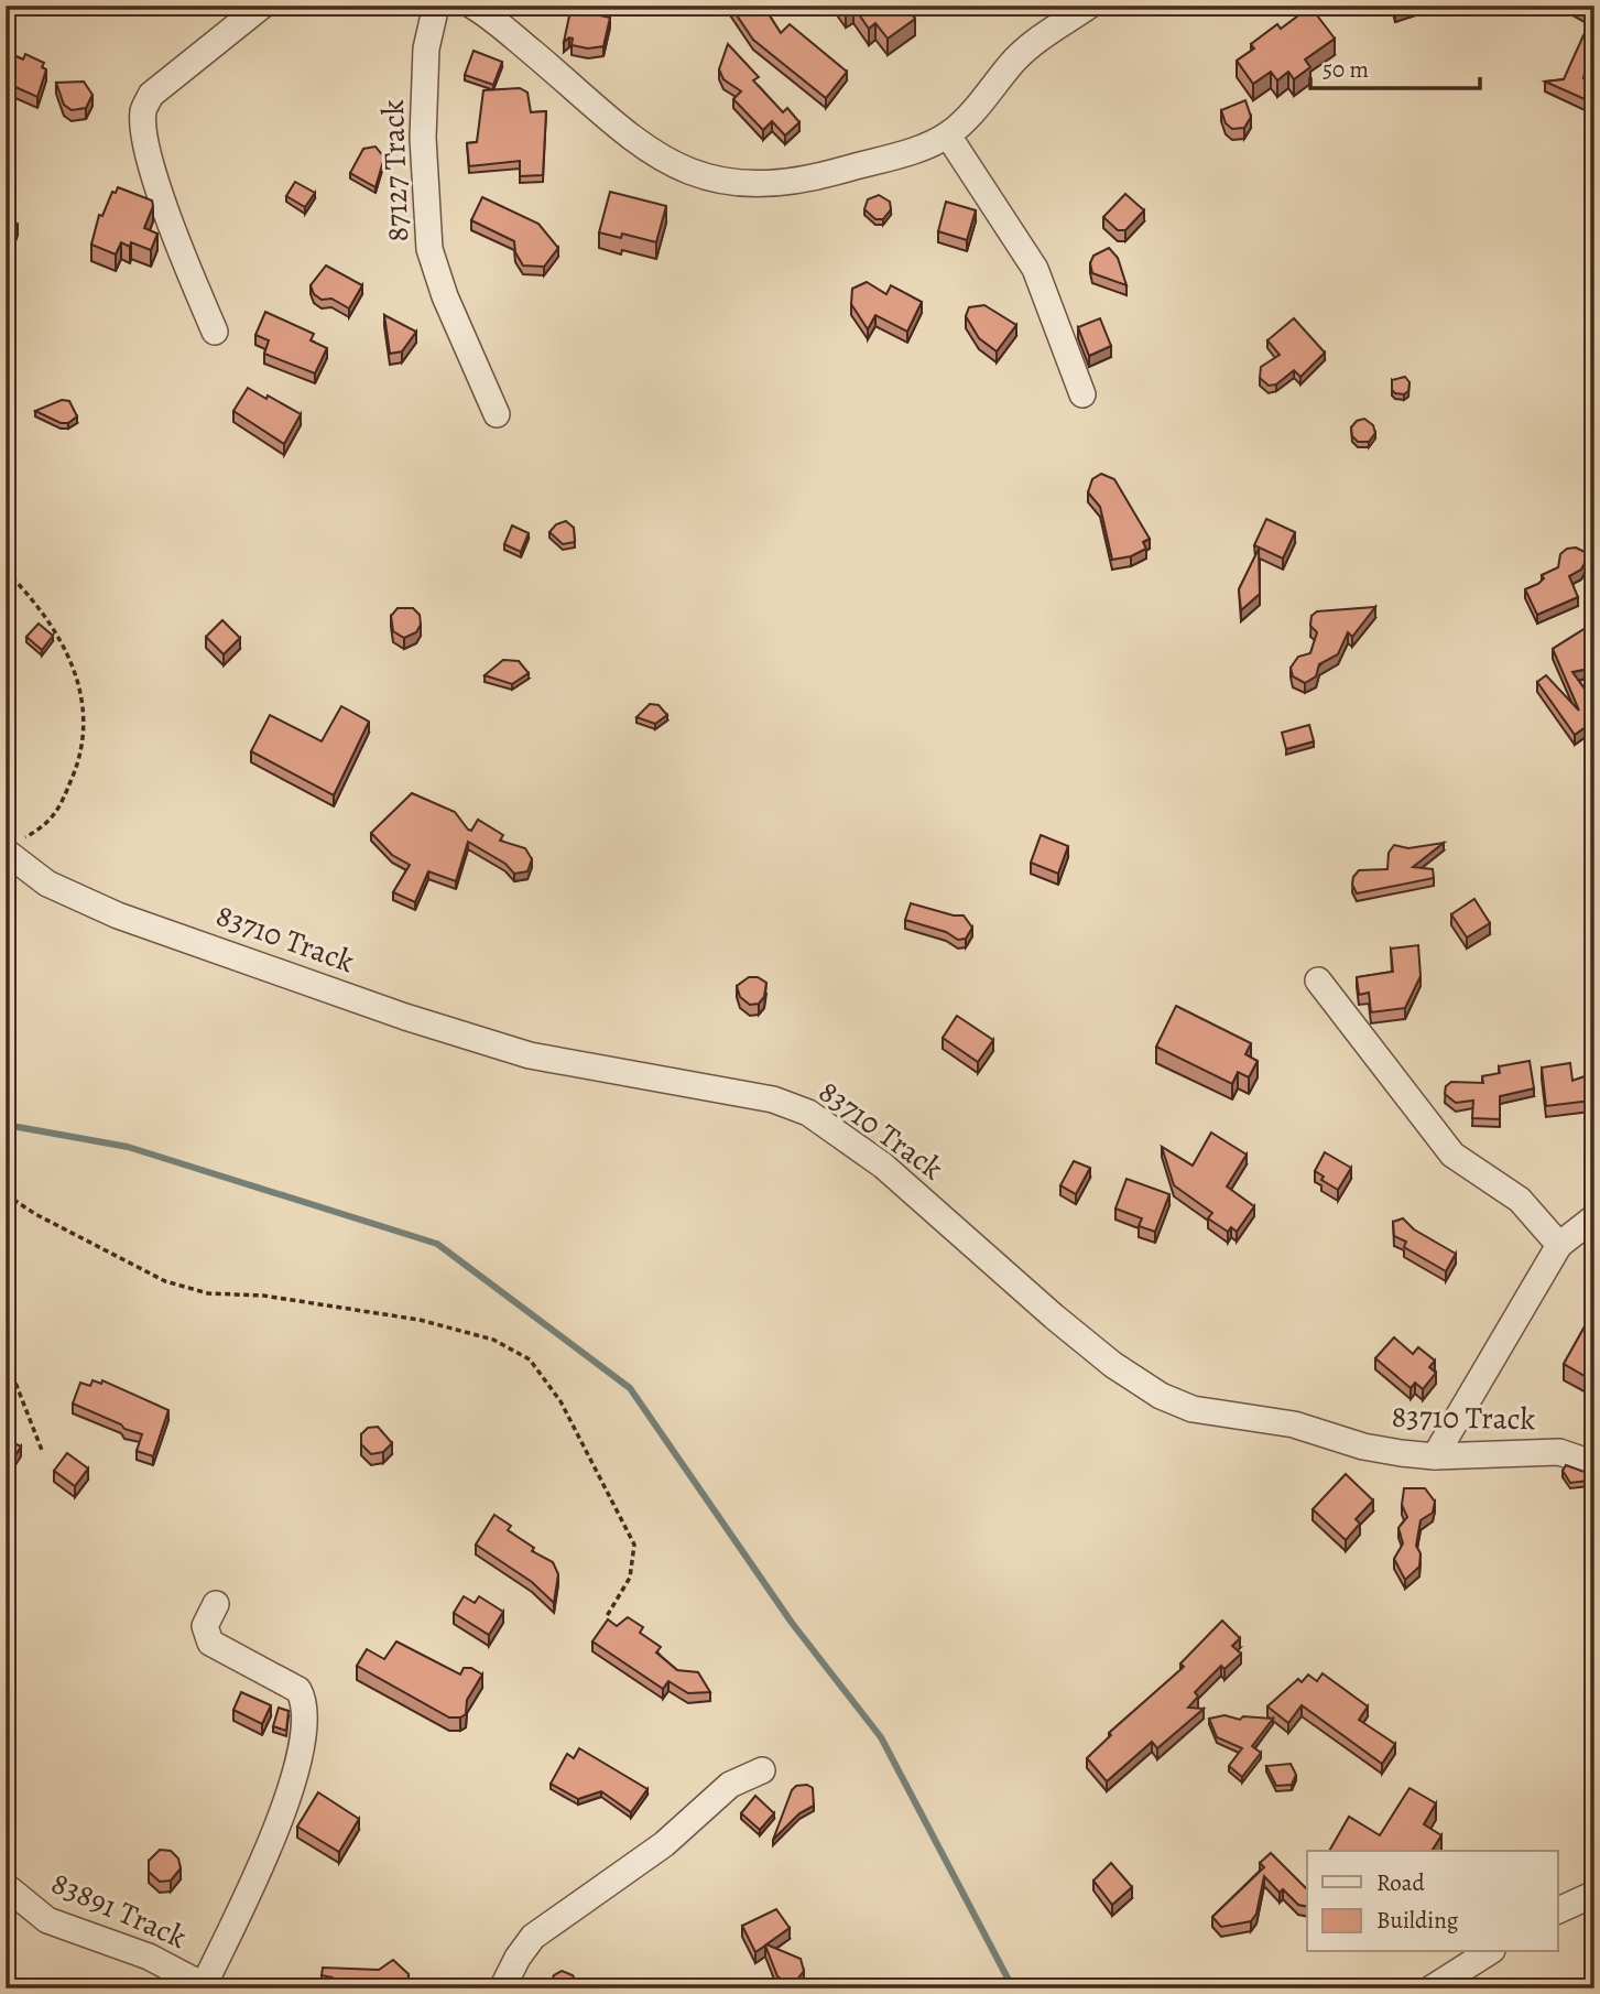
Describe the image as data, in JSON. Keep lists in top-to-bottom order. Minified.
{"streets":{"street":["87127 Track","83710 Track","83891 Track"]},"legend":["Road","Building"],"scale_bar":"50 m"}
